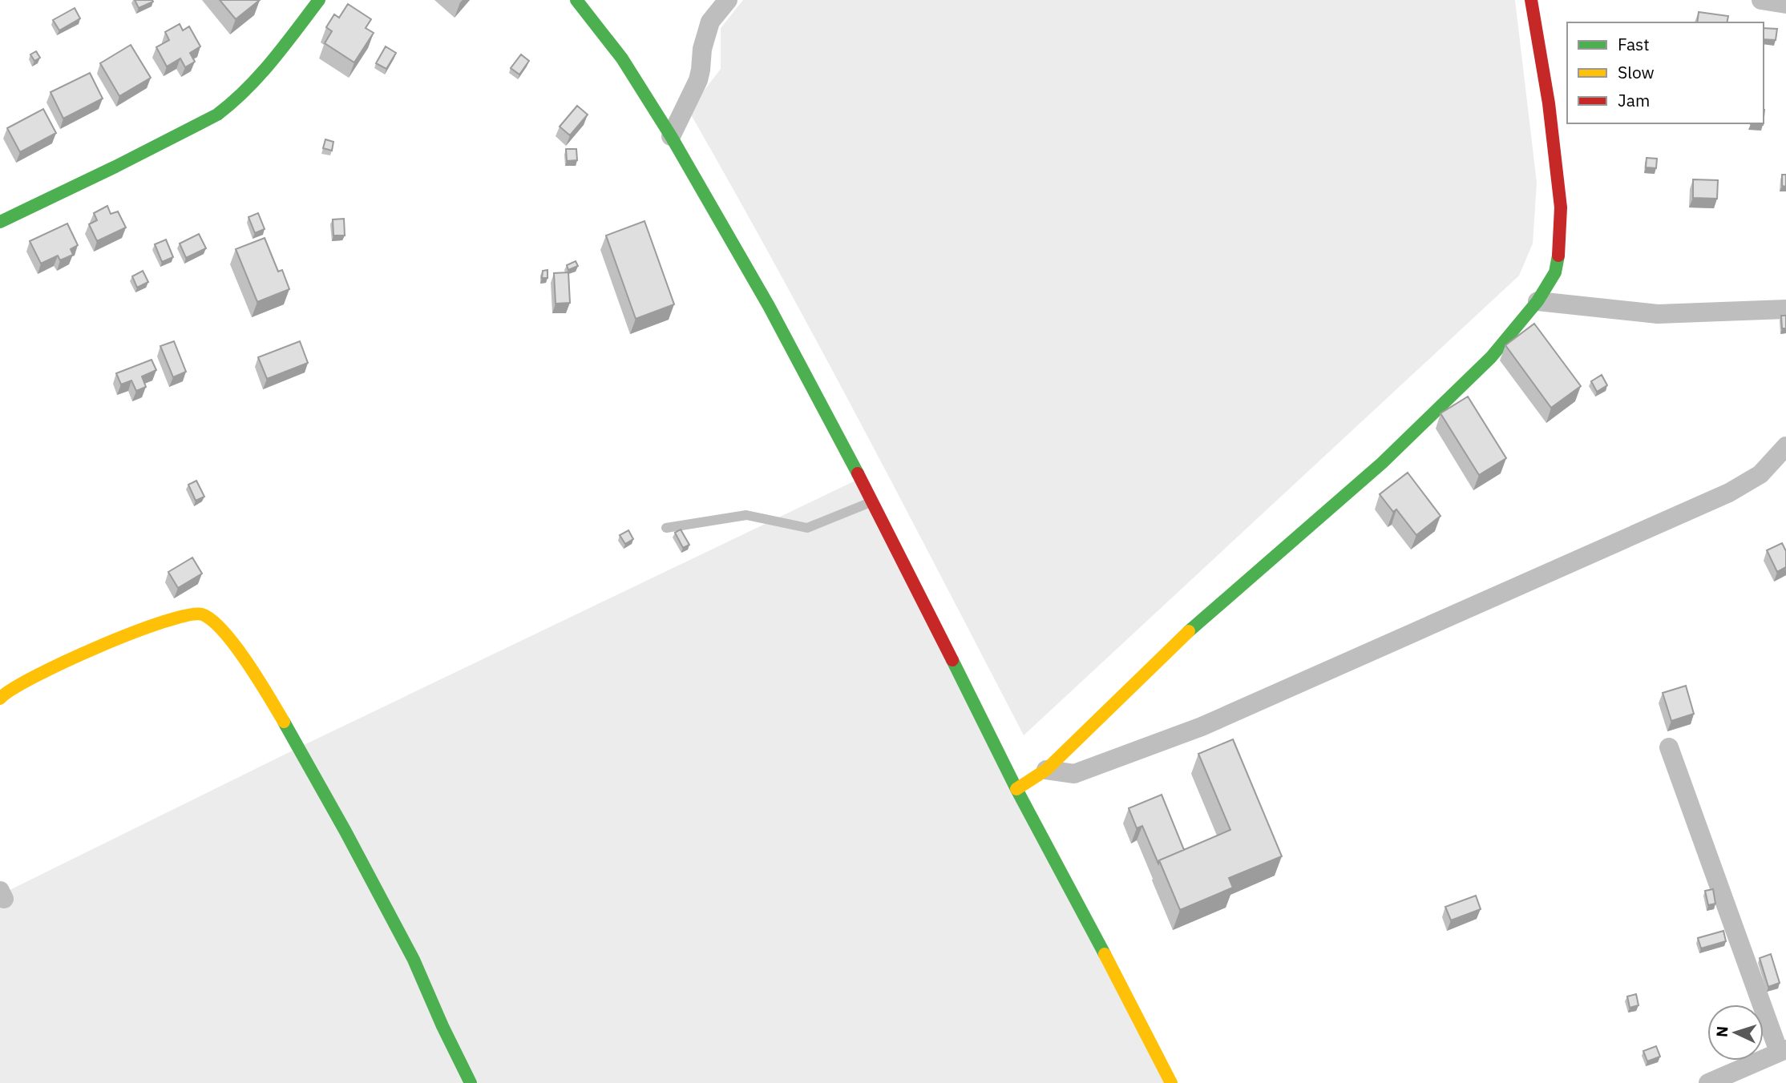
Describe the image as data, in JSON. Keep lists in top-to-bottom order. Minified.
{"legend":["Fast","Slow","Jam"],"north":"left"}
